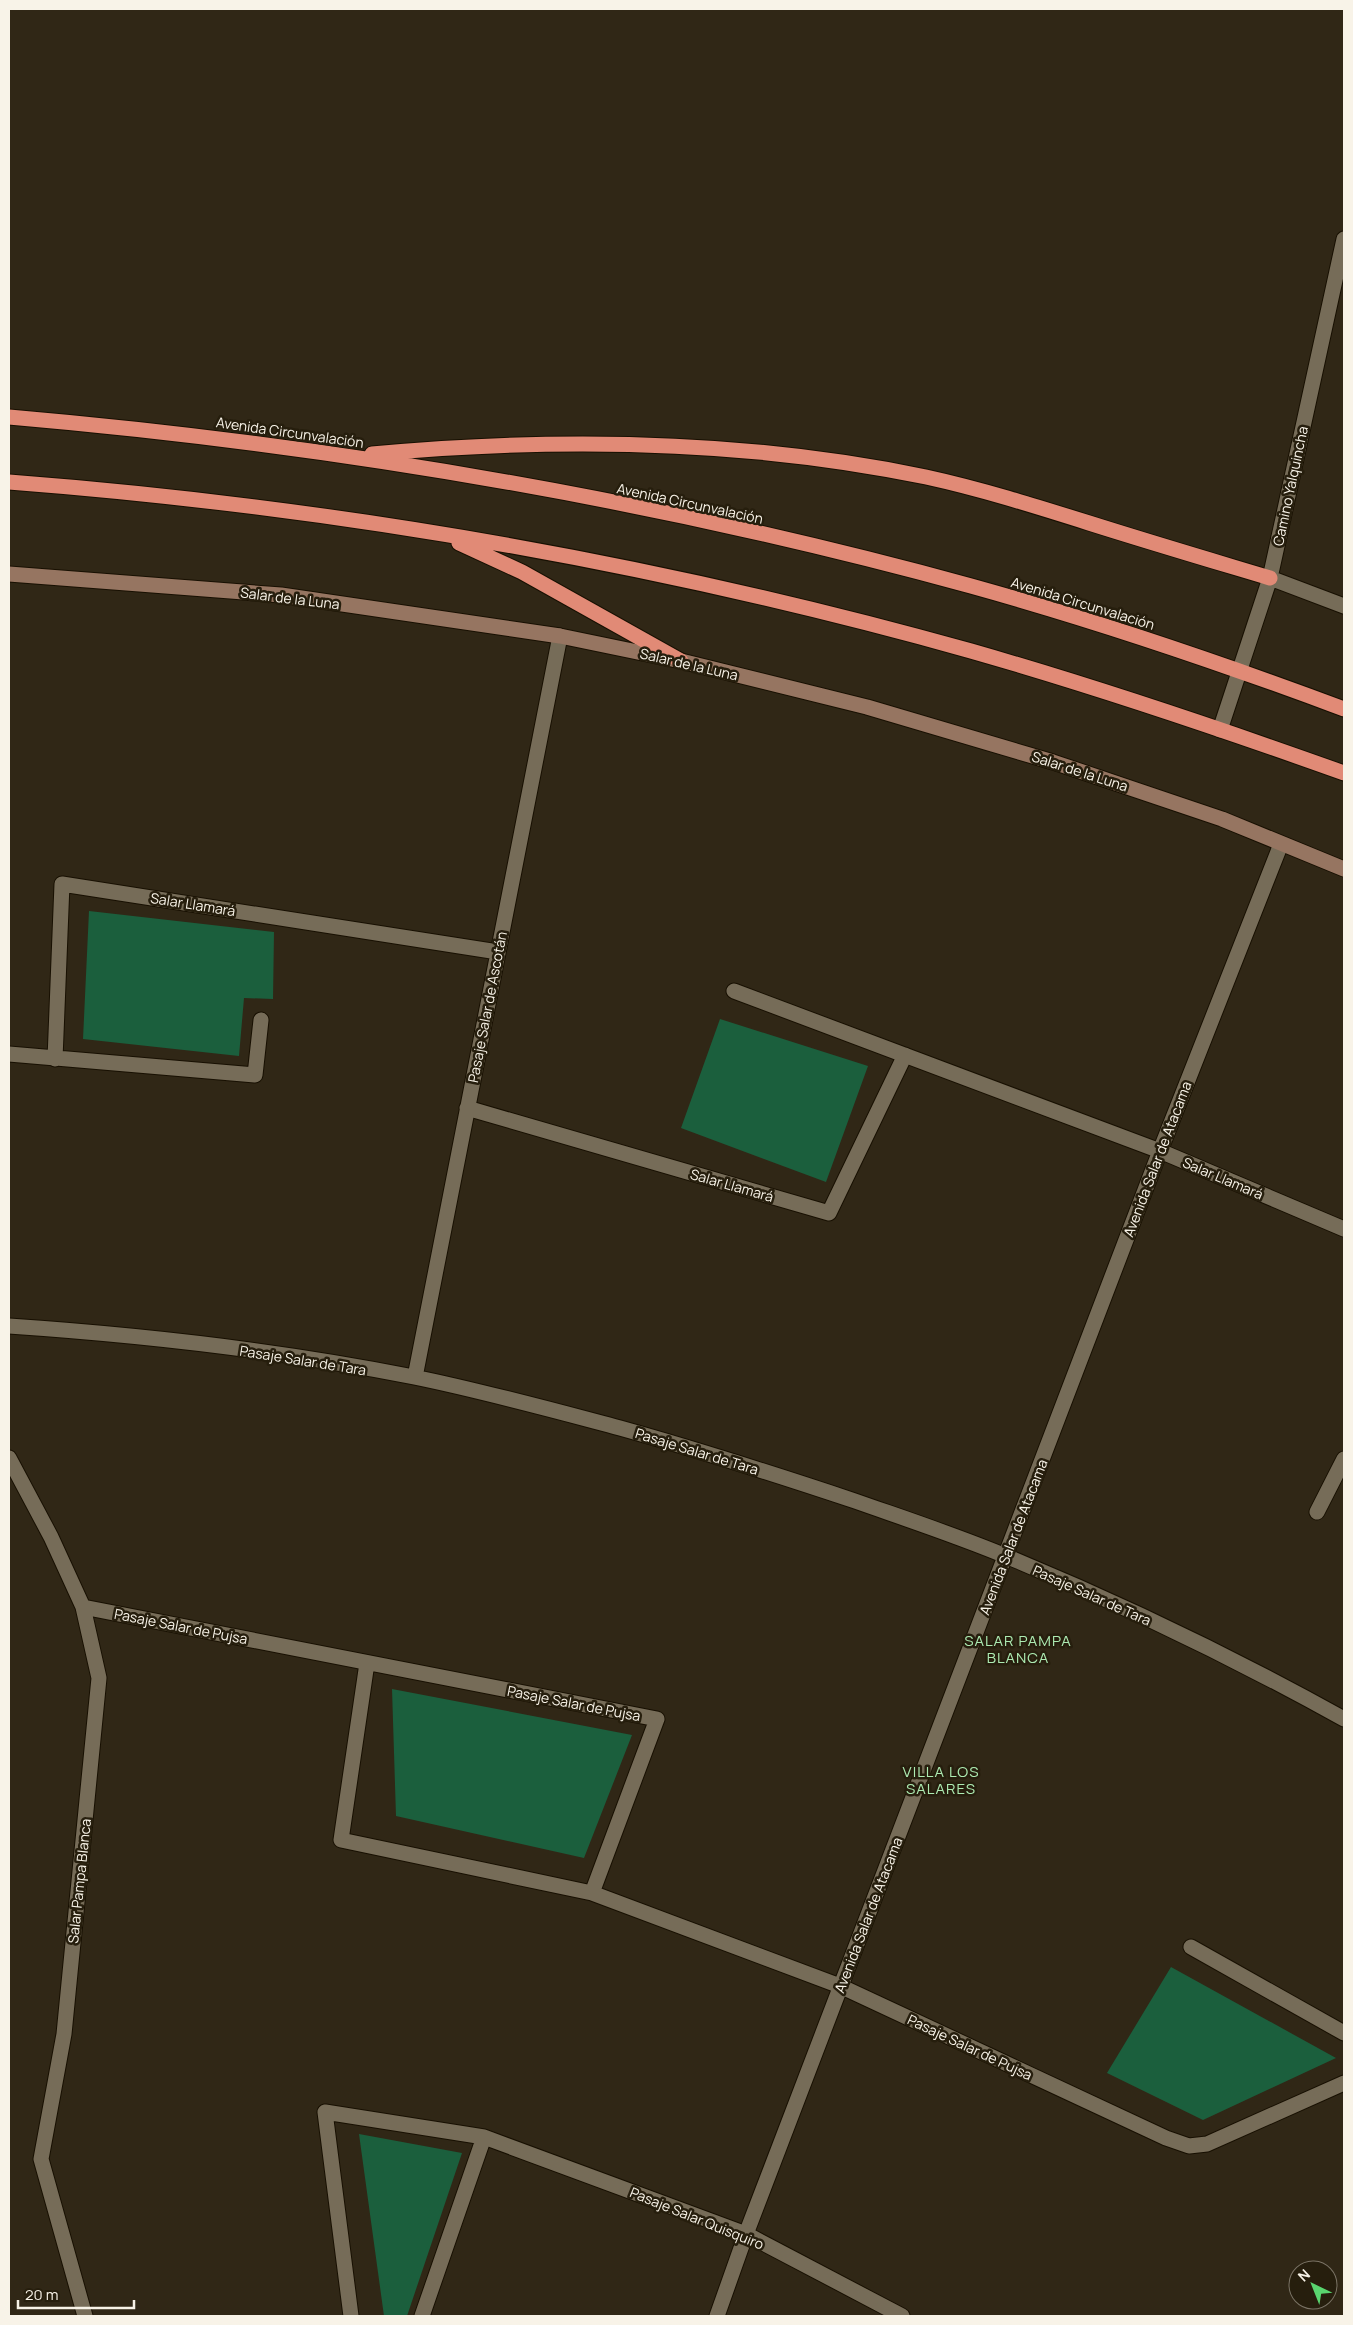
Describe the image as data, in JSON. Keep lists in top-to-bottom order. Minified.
{"streets":{"highway":["Avenida Circunvalación"],"street":["Camino Yalquincha","Salar de la Luna","Salar Llamará","Pasaje Salar de Ascotán","Avenida Salar de Atacama","Pasaje Salar de Tara","Pasaje Salar de Pujsa","Salar Pampa Blanca","Pasaje Salar Quisquiro"]},"crossings":[["Avenida Circunvalación","Camino Yalquincha"],["Salar de la Luna","Pasaje Salar de Ascotán"],["Salar de la Luna","Avenida Salar de Atacama"],["Salar Llamará","Pasaje Salar de Ascotán"],["Salar Llamará","Avenida Salar de Atacama"],["Pasaje Salar de Ascotán","Pasaje Salar de Tara"],["Avenida Salar de Atacama","Pasaje Salar de Tara"],["Avenida Salar de Atacama","Pasaje Salar de Pujsa"],["Avenida Salar de Atacama","Pasaje Salar Quisquiro"],["Pasaje Salar de Pujsa","Salar Pampa Blanca"]],"districts":["SALAR PAMPA BLANCA","VILLA LOS SALARES"],"scale_bar":"20 m","north":"top left"}
